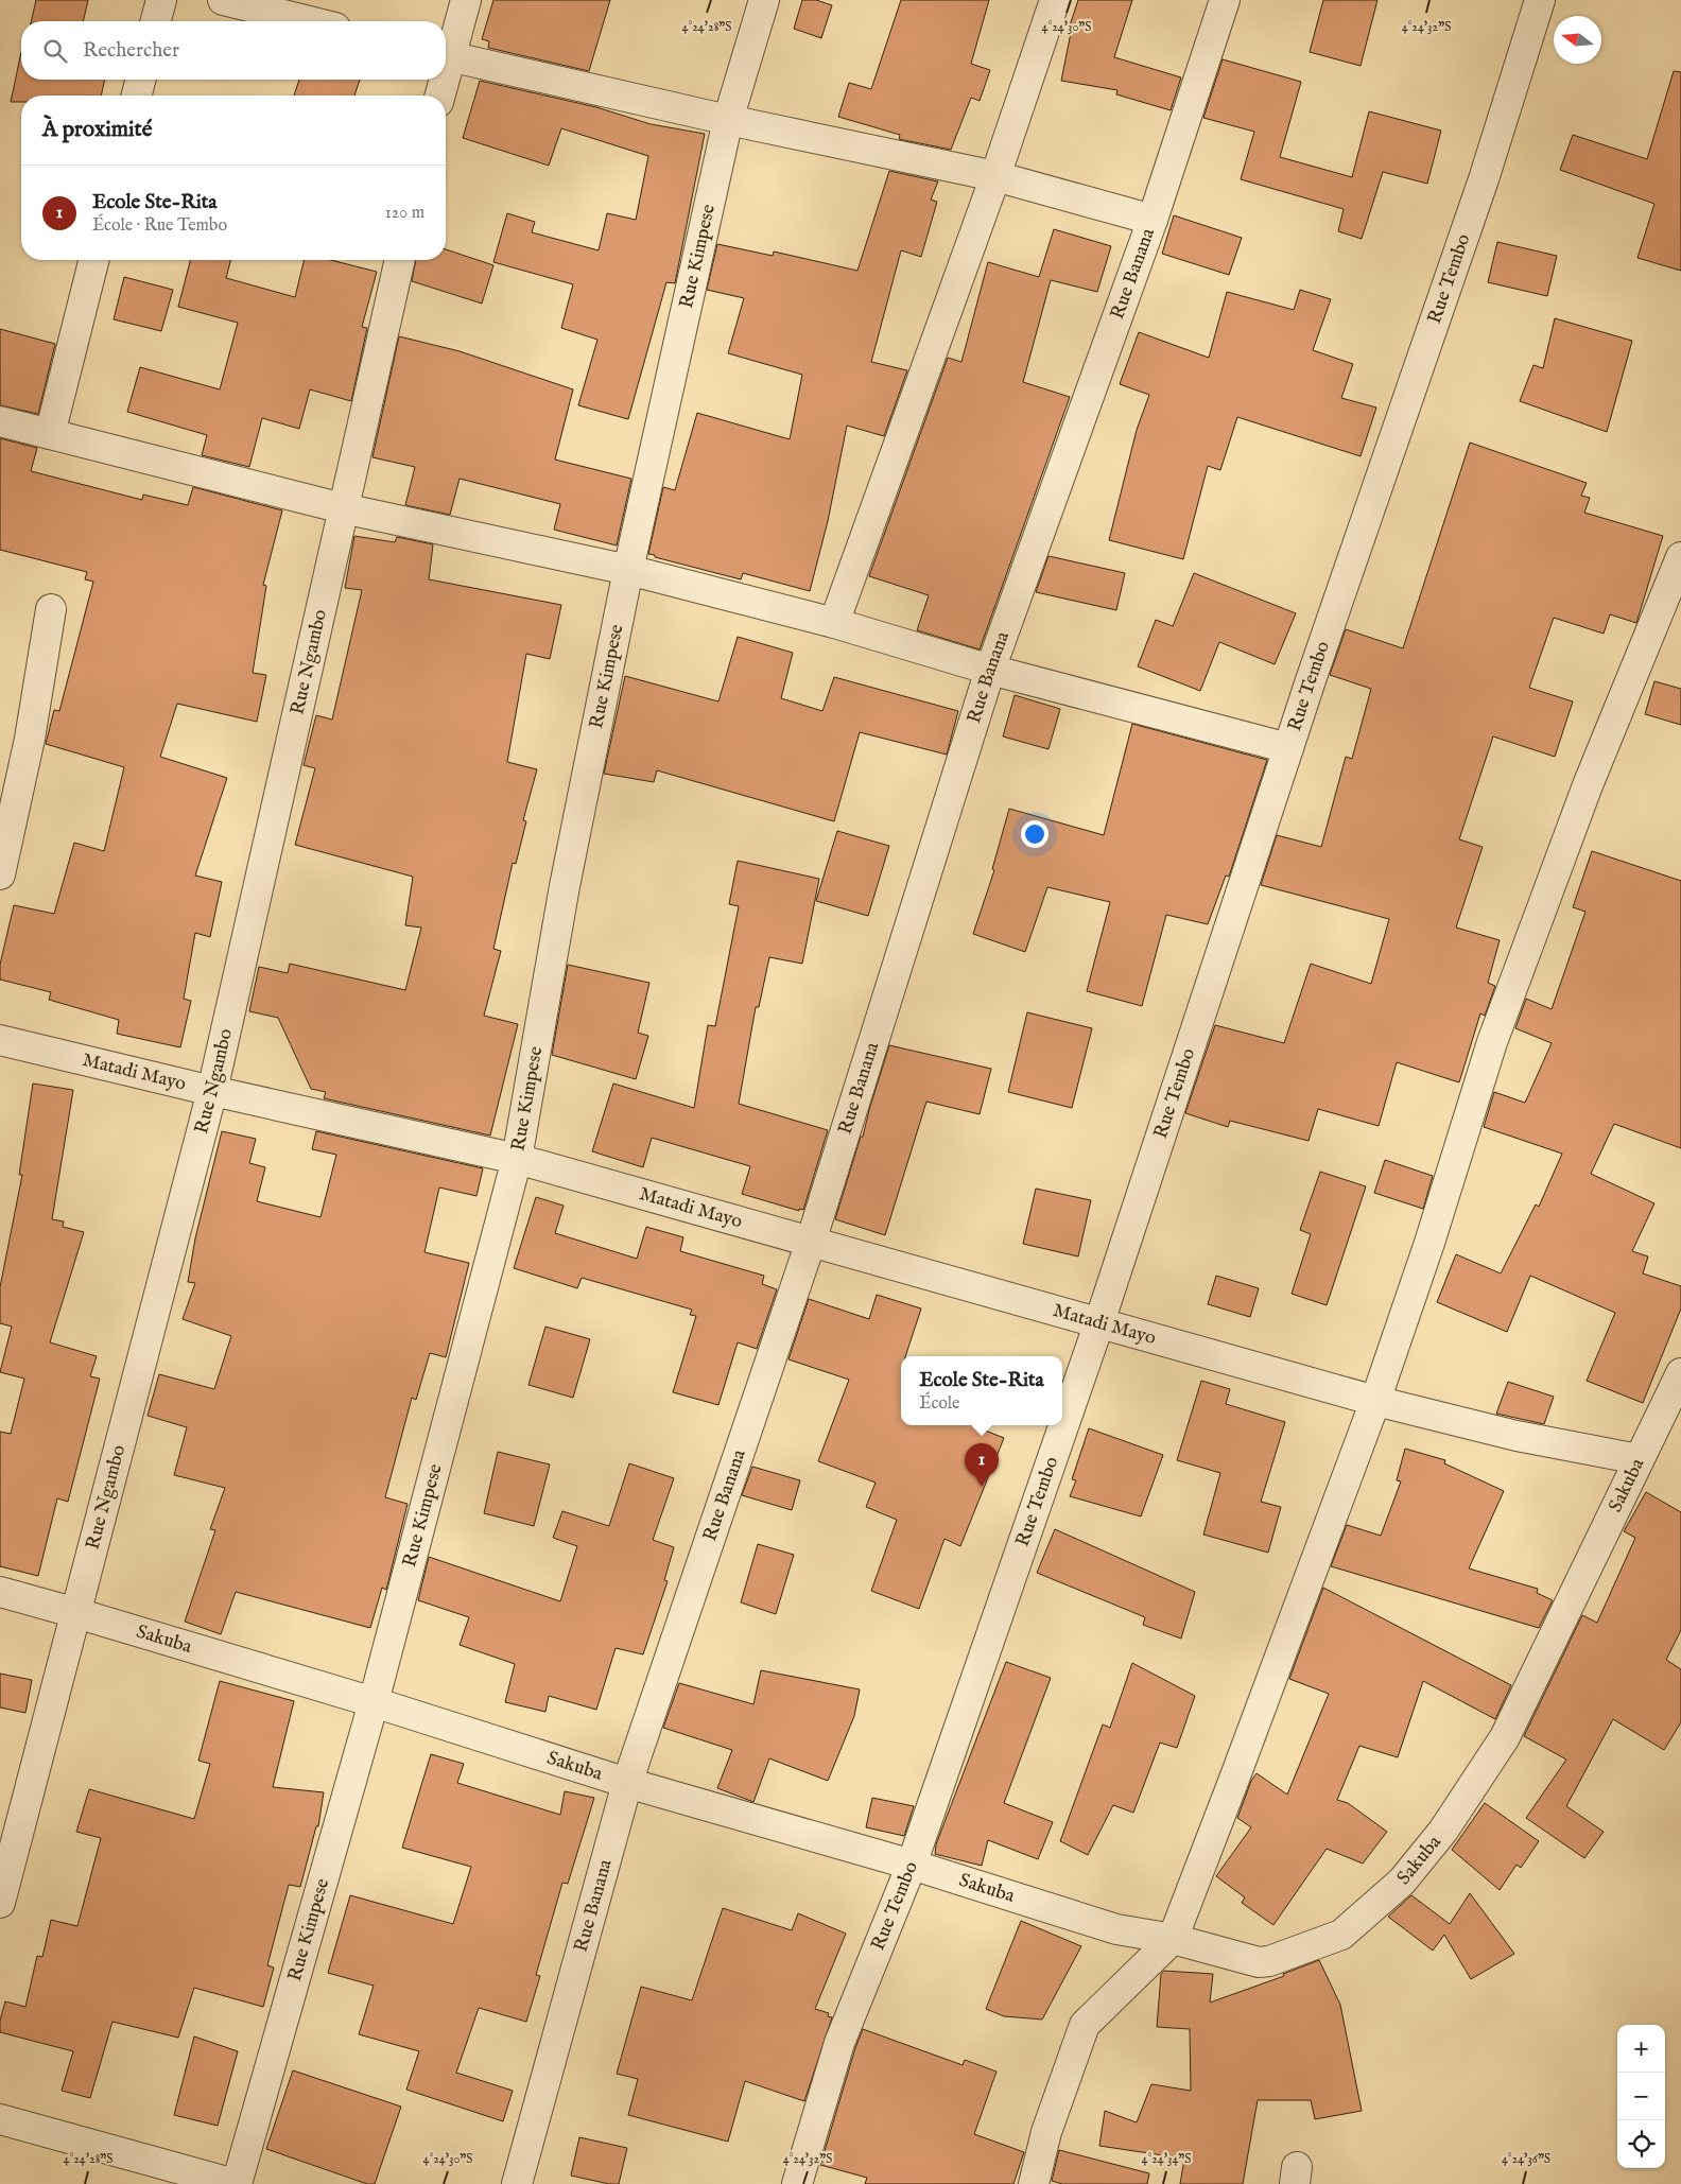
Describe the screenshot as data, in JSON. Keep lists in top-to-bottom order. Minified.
{"streets":{"street":["Rue Kimpese","Rue Banana","Rue Tembo","Rue Ngambo","Matadi Mayo","Sakuba"]},"crossings":[["Rue Kimpese","Matadi Mayo"],["Rue Kimpese","Sakuba"],["Rue Banana","Matadi Mayo"],["Rue Banana","Sakuba"],["Rue Tembo","Matadi Mayo"],["Rue Tembo","Sakuba"],["Rue Ngambo","Matadi Mayo"],["Rue Ngambo","Sakuba"],["Matadi Mayo","Sakuba"]],"north":"left","page":{"search":"Rechercher","heading":"À proximité","list":[{"mark":"1","name":"Ecole Ste-Rita","note":"École · Rue Tembo","value":"120 m"}],"popup":["Ecole Ste-Rita","École"],"pins":"1","map_buttons":["+","−"]},"coordinates":["4°24'28\"S","4°24'30\"S","4°24'32\"S","4°24'34\"S","4°24'36\"S"]}
